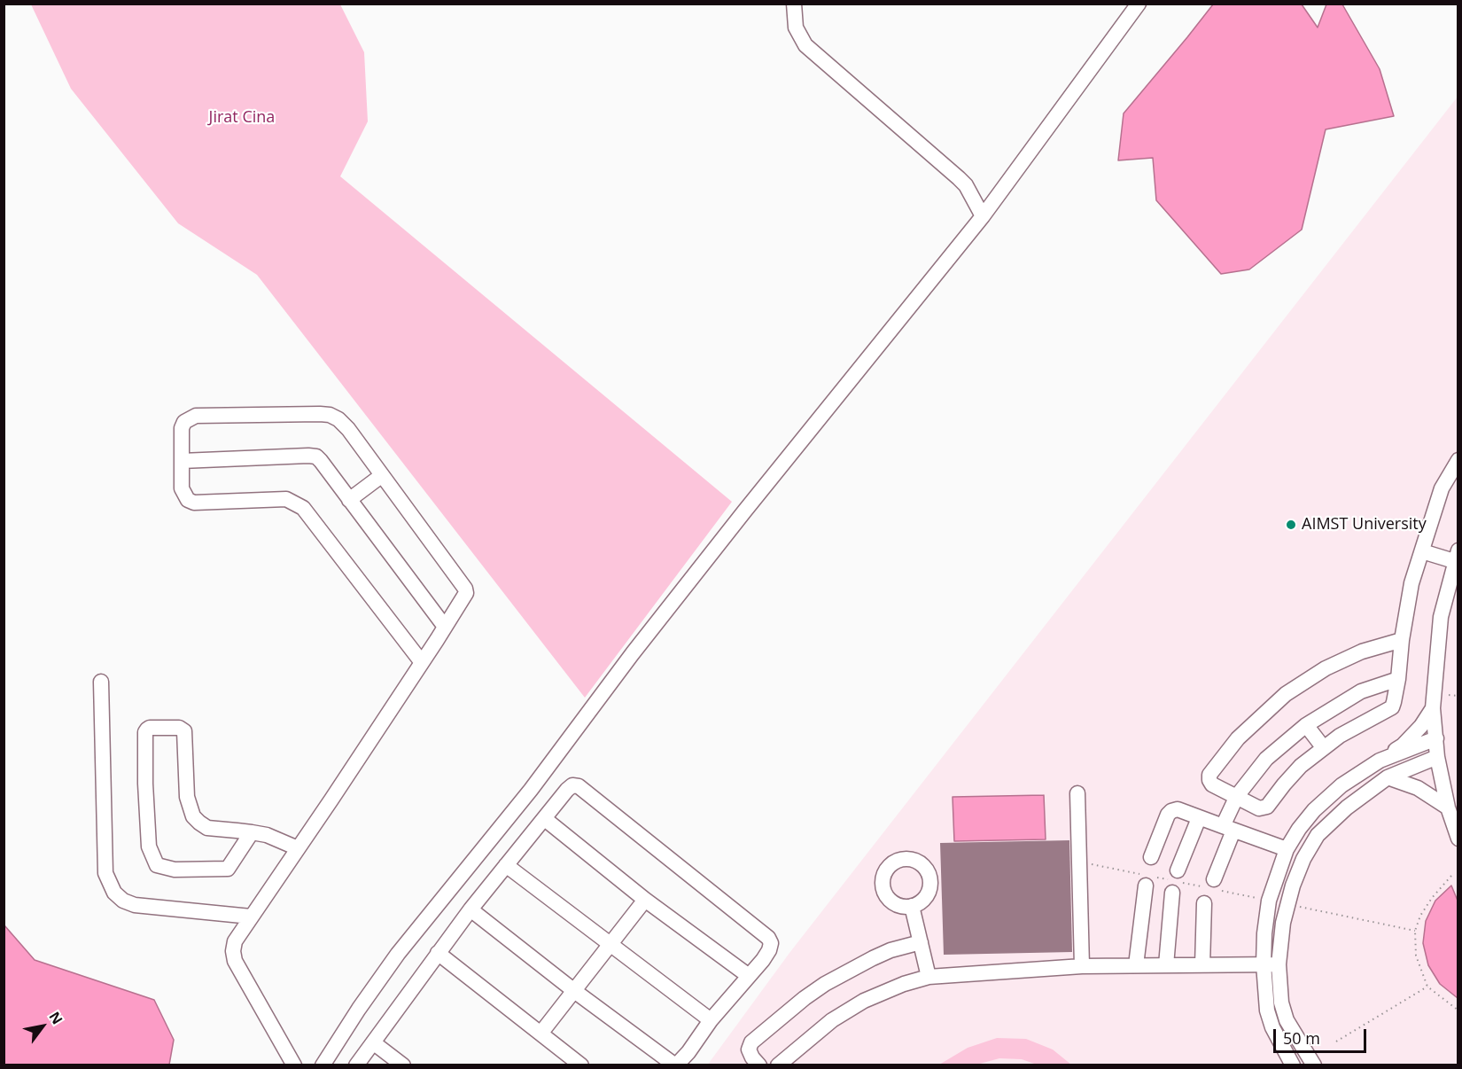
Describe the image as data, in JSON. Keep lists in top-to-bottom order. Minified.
{"parks":["Jirat Cina"],"places":["AIMST University"],"scale_bar":"50 m","north":"top right"}
